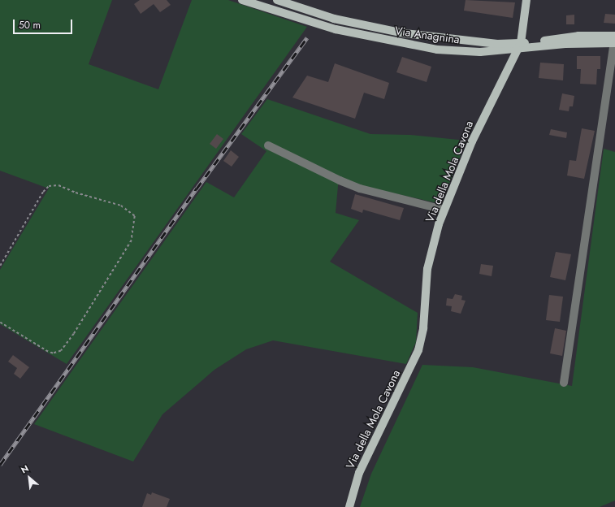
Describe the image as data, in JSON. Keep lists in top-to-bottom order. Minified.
{"streets":{"main road":["Via Anagnina","Via della Mola Cavona"]},"crossings":[["Via Anagnina","Via della Mola Cavona"]],"scale_bar":"50 m","north":"top left"}
